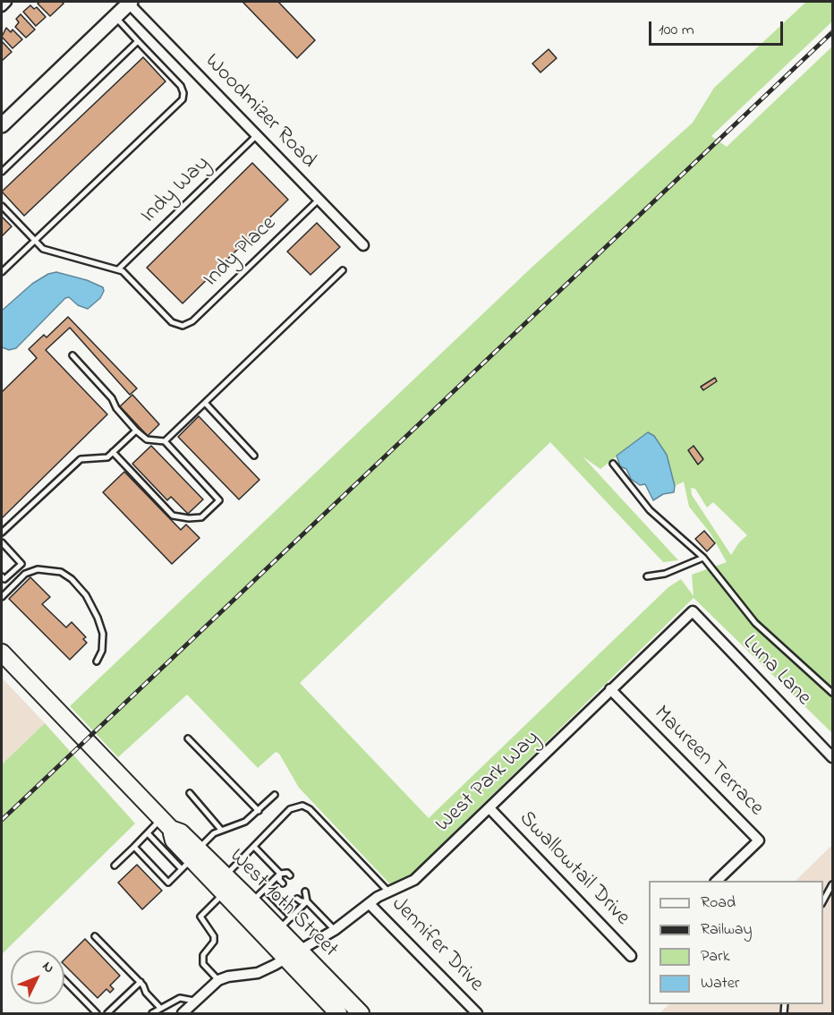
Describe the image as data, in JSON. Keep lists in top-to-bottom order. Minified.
{"streets":{"main road":["West 10th Street"],"street":["Woodmizer Road","Luna Lane","Maureen Terrace","West Park Way","Swallowtail Drive","Jennifer Drive"],"lane":["Indy Way","Indy Place"]},"crossings":[["Woodmizer Road","Indy Way"],["Woodmizer Road","Indy Place"],["Indy Way","Indy Place"],["Luna Lane","West Park Way"],["Maureen Terrace","West Park Way"],["West Park Way","Swallowtail Drive"],["West Park Way","West 10th Street"],["West Park Way","Jennifer Drive"]],"legend":["Road","Railway","Park","Water"],"scale_bar":"100 m","north":"top right"}
